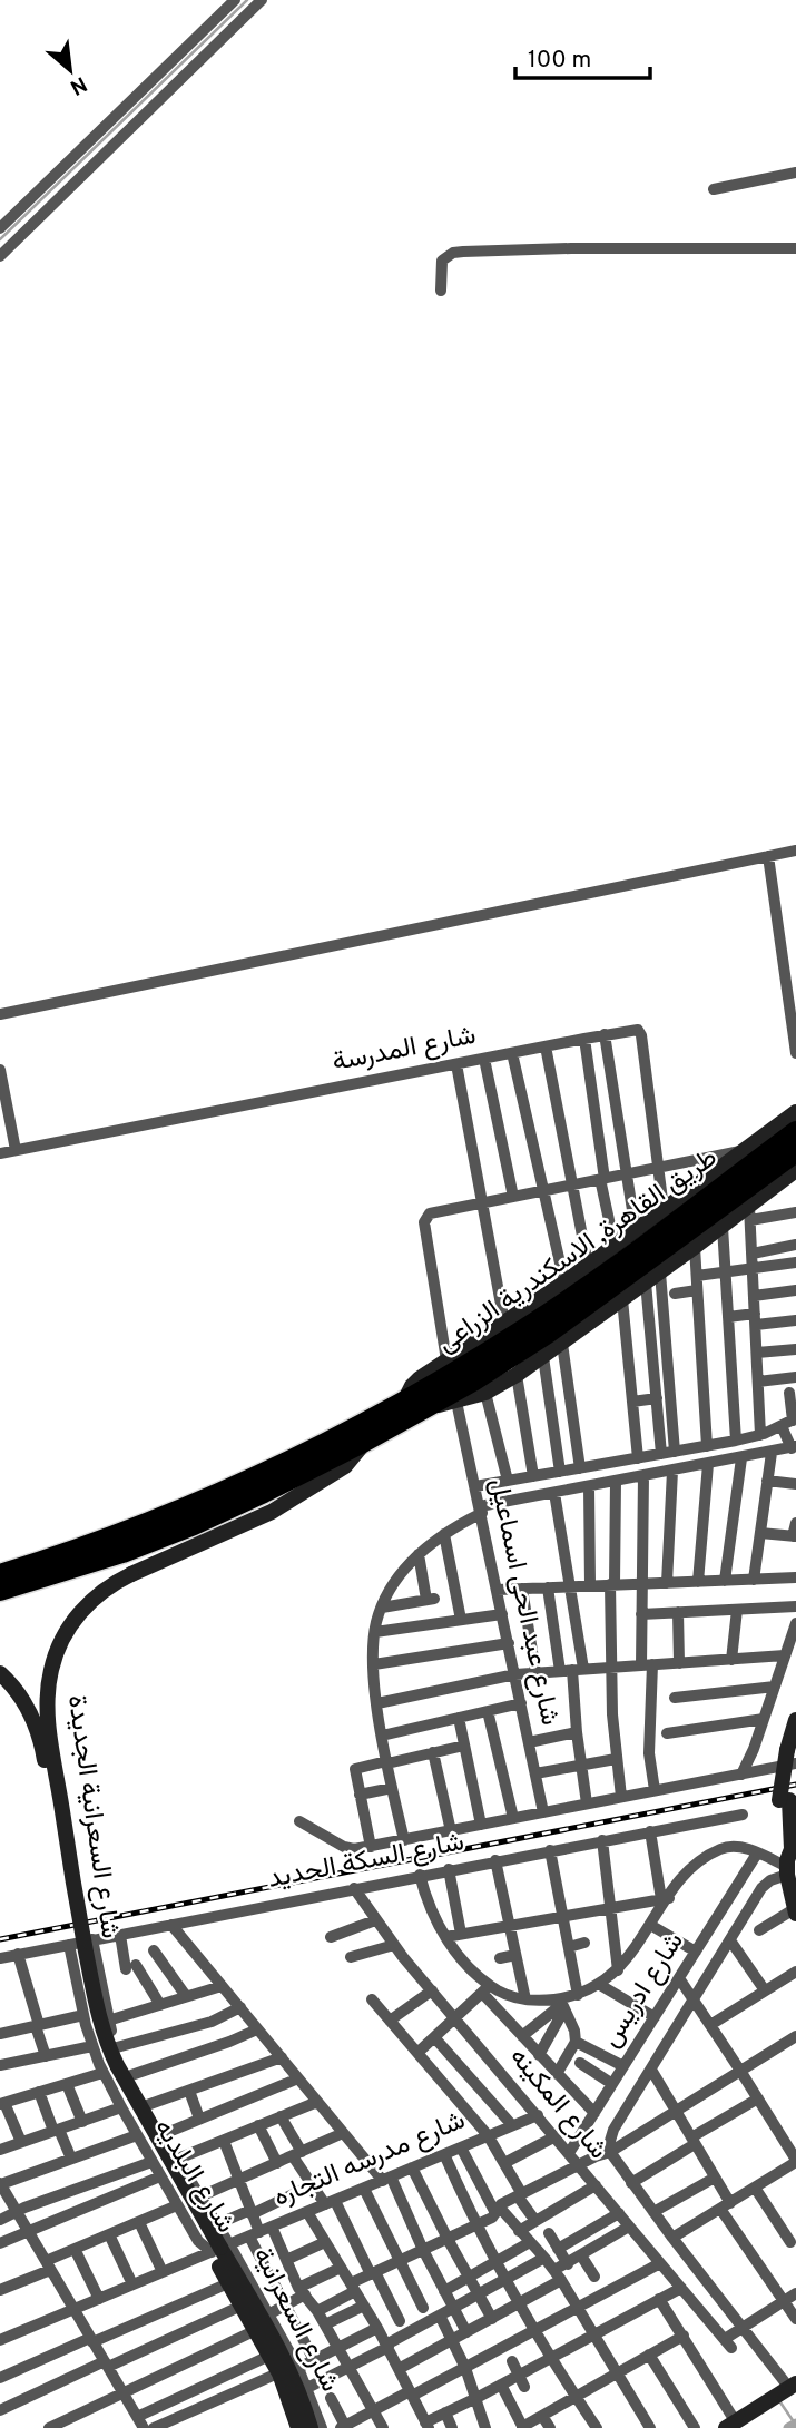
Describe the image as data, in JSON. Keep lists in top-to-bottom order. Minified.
{"streets":{"highway":["طريق القاهرة, الاسكندرية الزراعى"],"street":["شارع المدرسة","شارع عبد الحى اسماعيل","شارع السعرانية الجديدة","شارع السكة الحديد","شارع ادريس","شارع المكينه","شارع مدرسه التجاره","شارع البلديه","شارع السعرانية"]},"crossings":[["طريق القاهرة, الاسكندرية الزراعى","شارع السعرانية الجديدة"],["شارع عبد الحى اسماعيل","شارع السكة الحديد"],["شارع السعرانية الجديدة","شارع مدرسه التجاره"],["شارع السعرانية الجديدة","شارع البلديه"],["شارع السعرانية الجديدة","شارع السعرانية"],["شارع السكة الحديد","شارع المكينه"],["شارع السكة الحديد","شارع البلديه"],["شارع السكة الحديد","شارع السعرانية"],["شارع ادريس","شارع المكينه"],["شارع المكينه","شارع مدرسه التجاره"],["شارع مدرسه التجاره","شارع البلديه"],["شارع مدرسه التجاره","شارع السعرانية"],["شارع البلديه","شارع السعرانية"]],"scale_bar":"100 m","north":"bottom right"}
